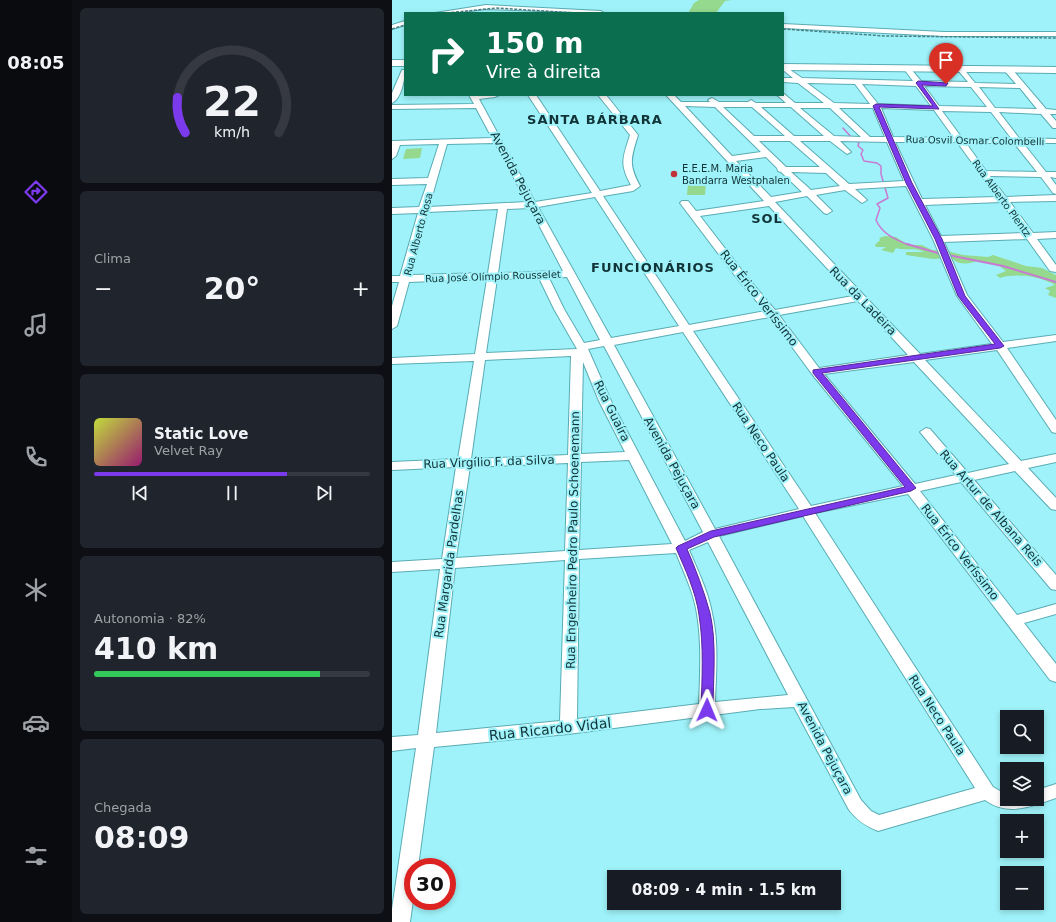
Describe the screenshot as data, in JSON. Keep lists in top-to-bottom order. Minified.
{"streets":{"street":["Rua Osvil Osmar Colombelli","Avenida Pejuçara","Rua Alberto Plentz","Rua Alberto Rosa","Rua José Olímpio Rousselet","Rua Érico Veríssimo","Rua da Ladeira","Rua Guaíra","Rua Neco Paula","Rua Virgílio F. da Silva","Rua Artur de Albana Reis","Rua Engenheiro Pedro Paulo Schoenemann","Rua Margarida Pardelhas","Rua Ricardo Vidal"]},"crossings":[["Rua Osvil Osmar Colombelli","Rua Alberto Plentz"],["Avenida Pejuçara","Rua José Olímpio Rousselet"],["Avenida Pejuçara","Rua Neco Paula"],["Avenida Pejuçara","Rua Ricardo Vidal"],["Rua Alberto Rosa","Rua José Olímpio Rousselet"],["Rua José Olímpio Rousselet","Rua Guaíra"],["Rua José Olímpio Rousselet","Rua Margarida Pardelhas"],["Rua Guaíra","Rua Virgílio F. da Silva"],["Rua Guaíra","Rua Engenheiro Pedro Paulo Schoenemann"],["Rua Guaíra","Rua Ricardo Vidal"],["Rua Virgílio F. da Silva","Rua Engenheiro Pedro Paulo Schoenemann"],["Rua Virgílio F. da Silva","Rua Margarida Pardelhas"],["Rua Engenheiro Pedro Paulo Schoenemann","Rua Ricardo Vidal"],["Rua Margarida Pardelhas","Rua Ricardo Vidal"]],"districts":["SANTA BÁRBARA","SOL","FUNCIONÁRIOS"],"places":["E.E.E.M. Maria Bandarra Westphalen"],"page":{"tabs":"08:05","turn":["150 m","Vire à direita"],"tile":["Clima",["Autonomia · 82%","410 km"],["Chegada","08:09"]],"heat":["−","20°","+"],"song":["Static Love","Velvet Ray"],"map_buttons":["+","−"],"limit":"30","trip":"08:09 · 4 min · 1.5 km","gauge":["22","km/h"]}}
